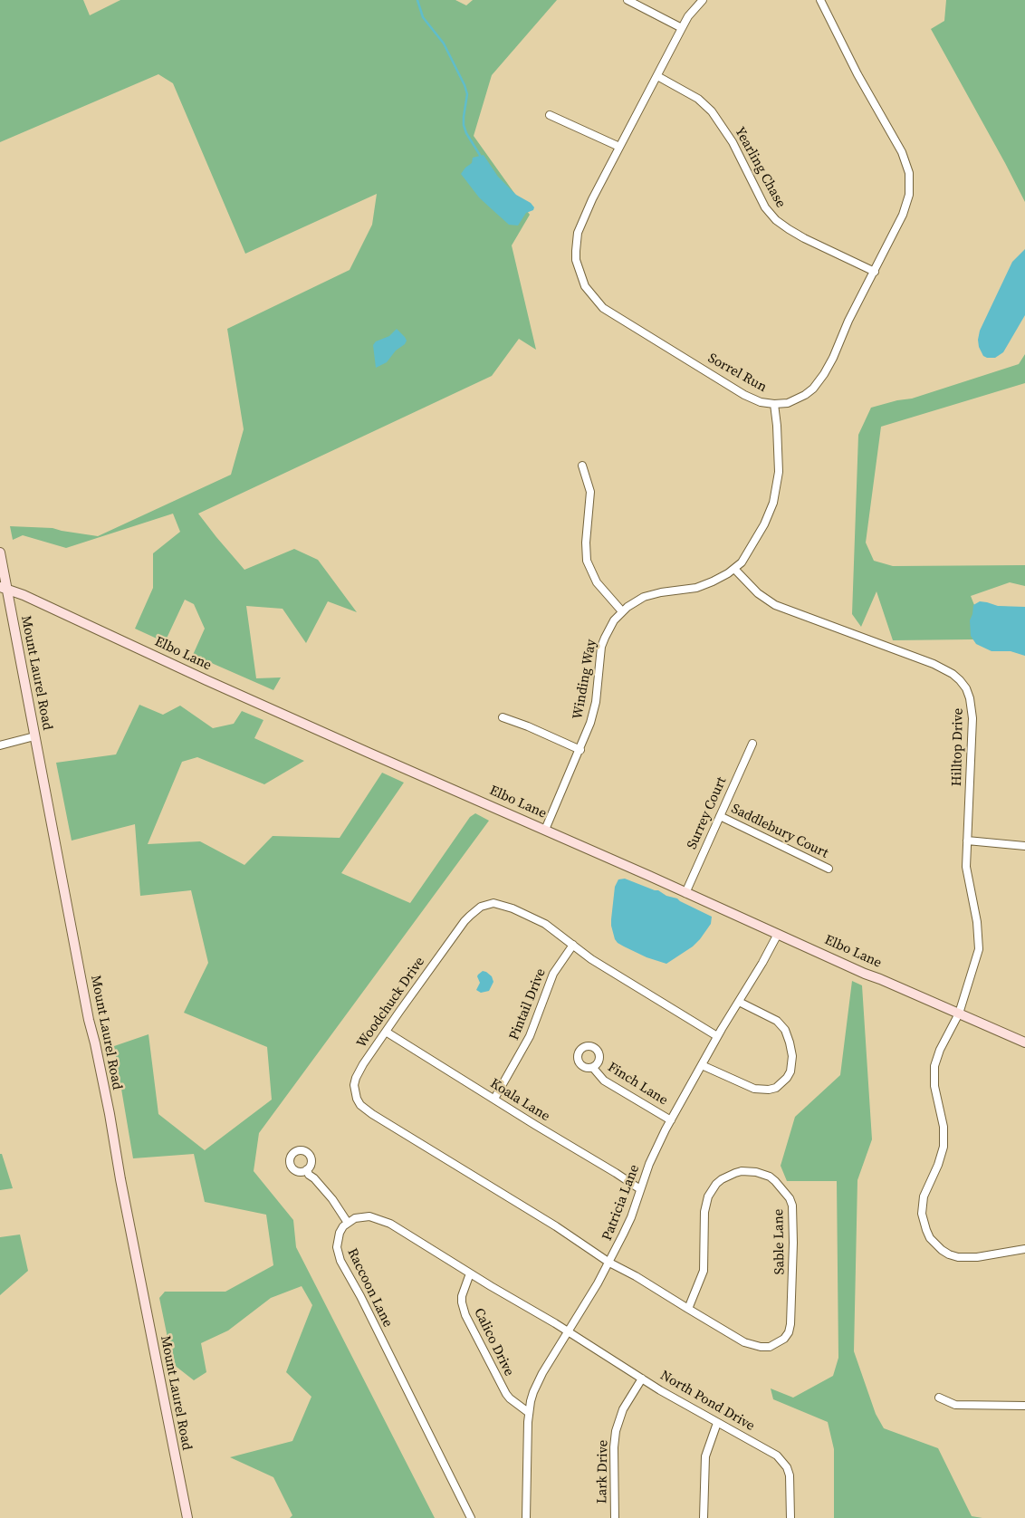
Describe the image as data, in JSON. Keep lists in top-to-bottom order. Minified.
{"streets":{"street":["Yearling Chase","Sorrel Run","Elbo Lane","Mount Laurel Road","Winding Way","Hilltop Drive","Surrey Court","Saddlebury Court","Woodchuck Drive","Pintail Drive","Finch Lane","Koala Lane","Patricia Lane","Sable Lane","Raccoon Lane","Calico Drive","North Pond Drive","Lark Drive"]},"crossings":[["Yearling Chase","Sorrel Run"],["Sorrel Run","Winding Way"],["Elbo Lane","Mount Laurel Road"],["Elbo Lane","Winding Way"],["Elbo Lane","Hilltop Drive"],["Elbo Lane","Surrey Court"],["Elbo Lane","Patricia Lane"],["Winding Way","Hilltop Drive"],["Surrey Court","Saddlebury Court"],["Woodchuck Drive","Pintail Drive"],["Woodchuck Drive","Koala Lane"],["Woodchuck Drive","Patricia Lane"],["Woodchuck Drive","Sable Lane"],["Pintail Drive","Koala Lane"],["Finch Lane","Patricia Lane"],["Koala Lane","Patricia Lane"],["Patricia Lane","Sable Lane"],["Patricia Lane","Calico Drive"],["Patricia Lane","North Pond Drive"],["North Pond Drive","Lark Drive"]]}
